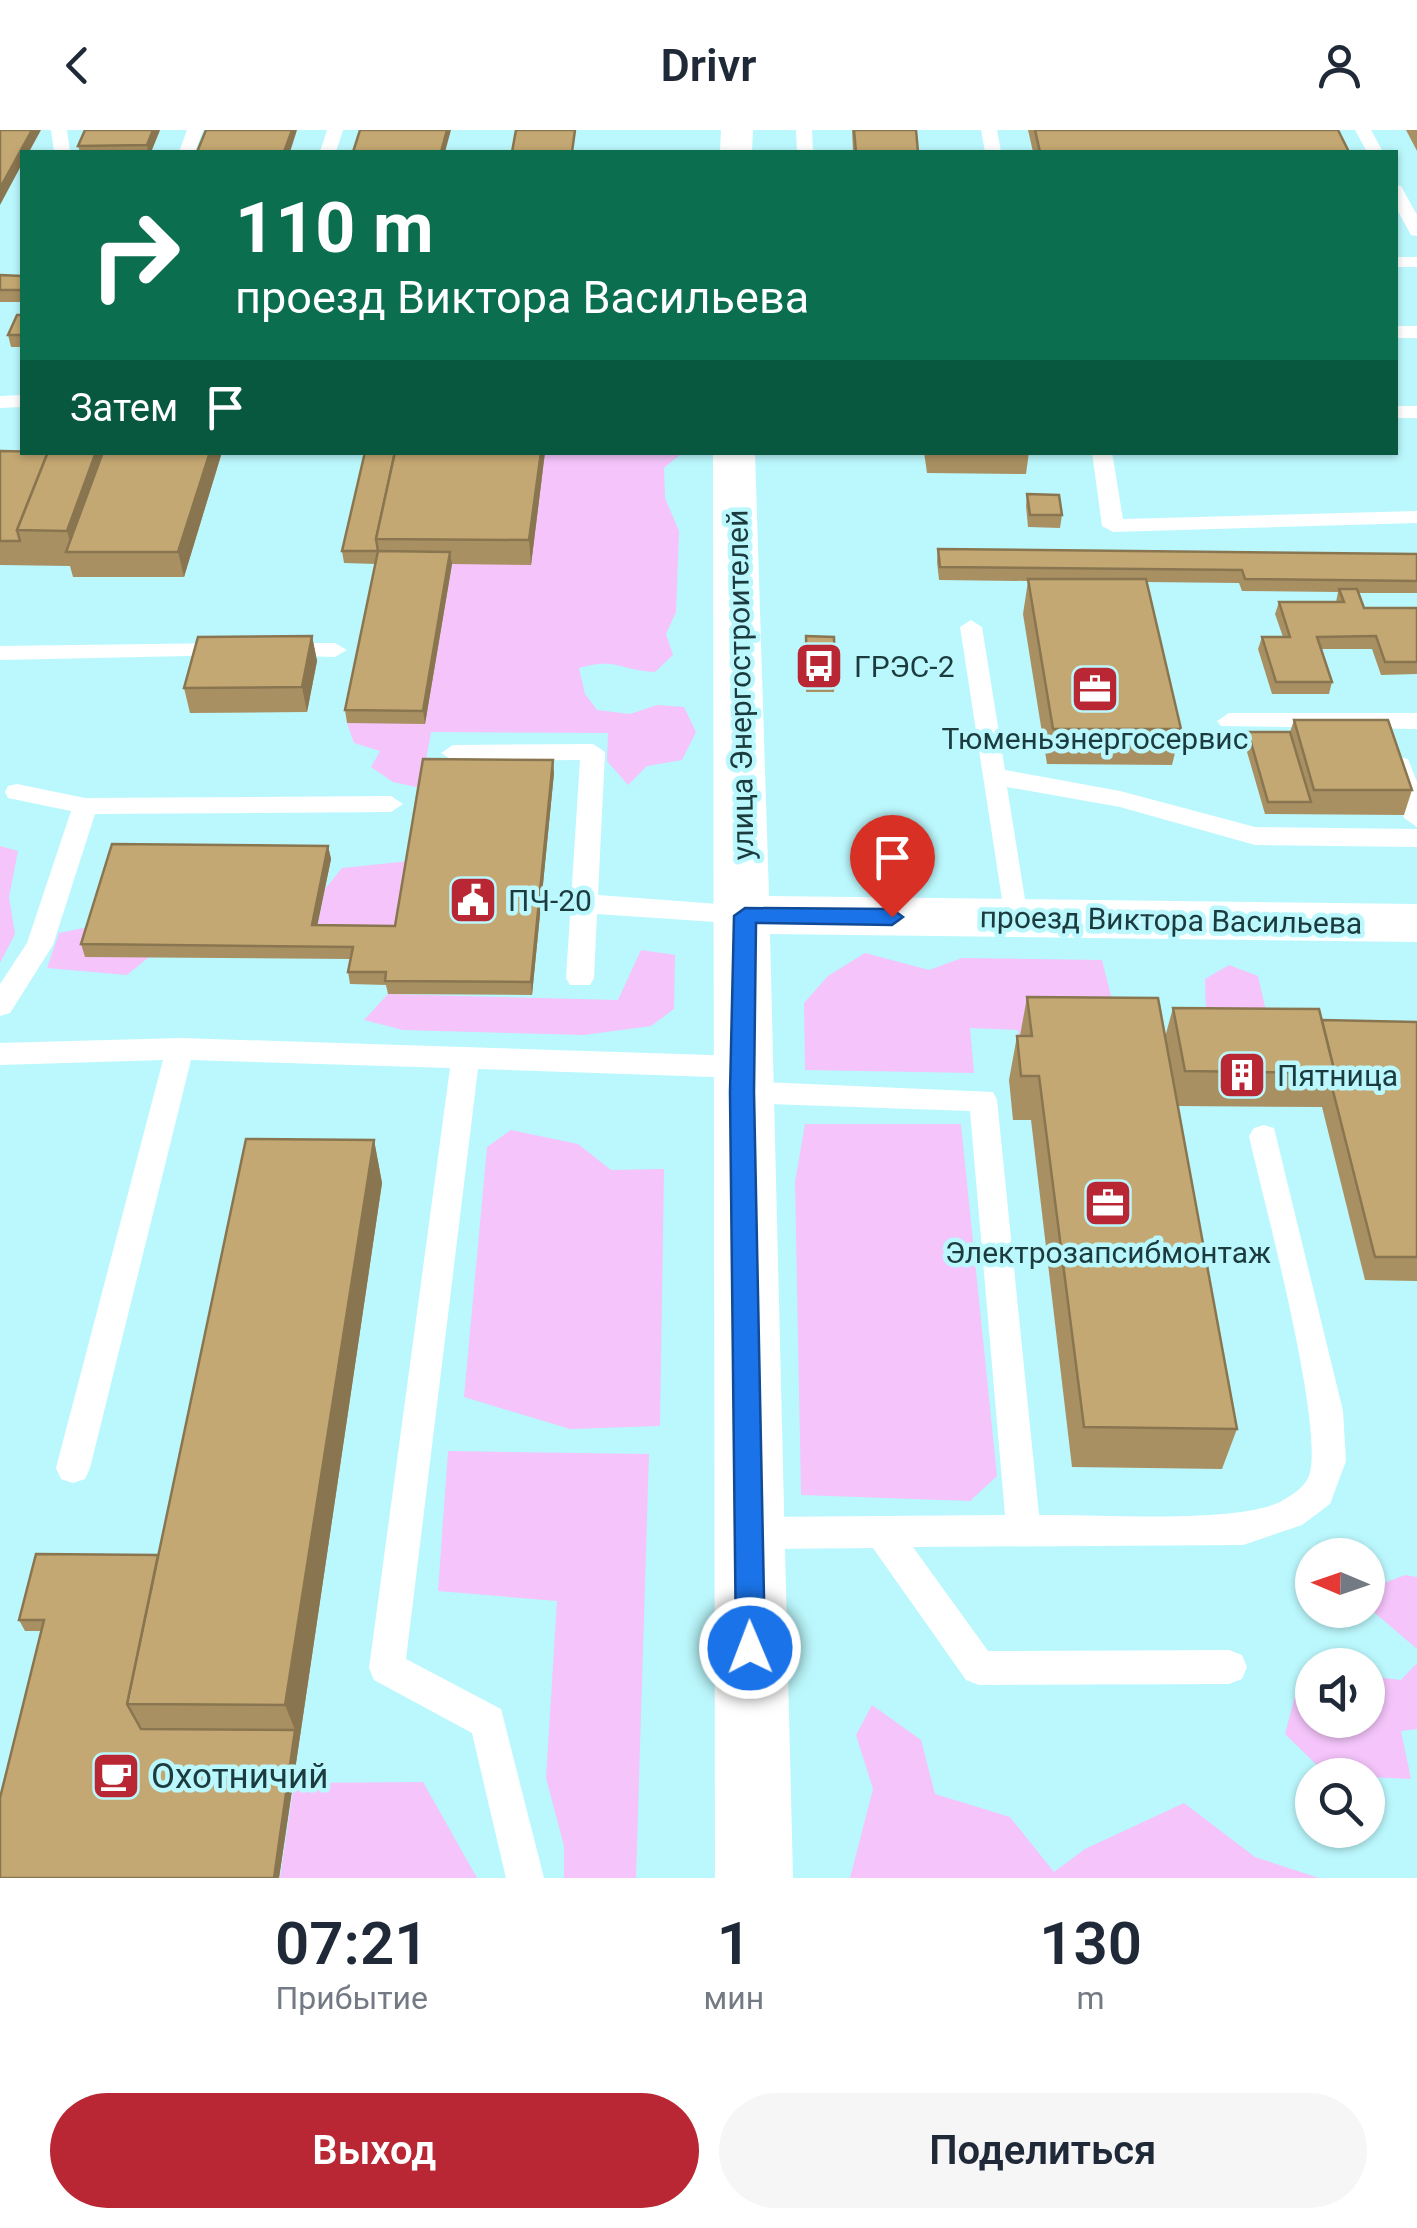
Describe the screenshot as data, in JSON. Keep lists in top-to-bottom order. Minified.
{"streets":{"main road":["улица Энергостроителей","проезд Виктора Васильева"]},"crossings":[["улица Энергостроителей","проезд Виктора Васильева"]],"places":{"bus stop":["ГРЭС-2"],"office":["Тюменьэнергосервис","Электрозапсибмонтаж"],"public building":["ПЧ-20"],"building":["Пятница"],"cafe":["Охотничий"]},"north":"left","page":{"header":"Drivr","turn":["110 m","проезд Виктора Васильева"],"then":"Затем","eta":["07:21","Прибытие","1","мин","130","m"],"buttons":["Выход","Поделиться"]}}
